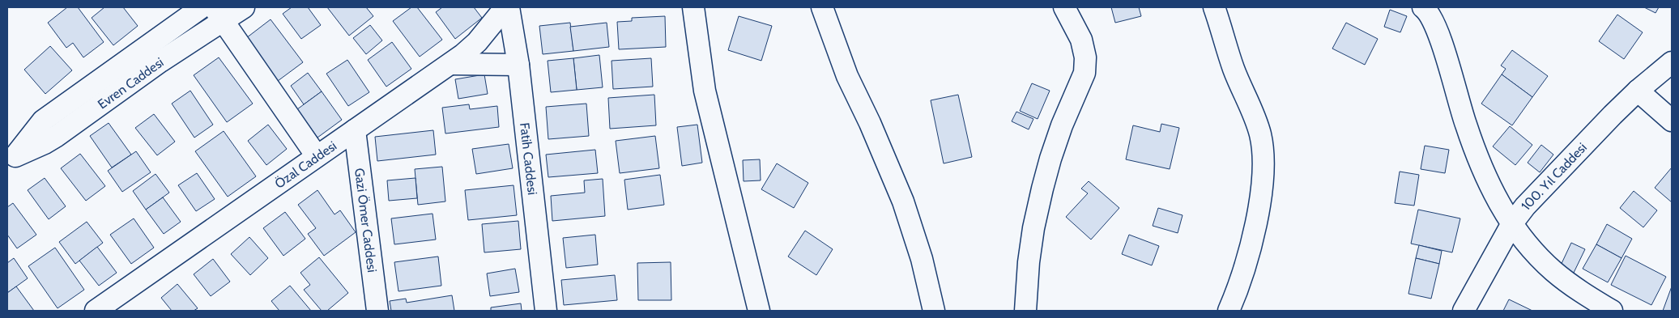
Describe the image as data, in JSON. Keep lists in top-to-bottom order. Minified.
{"streets":{"street":["Evren Caddesi","Fatih Caddesi","Özal Caddesi","100. Yıl Caddesi","Gazi Ömer Caddesi"]},"crossings":[["Özal Caddesi","Gazi Ömer Caddesi"]]}
